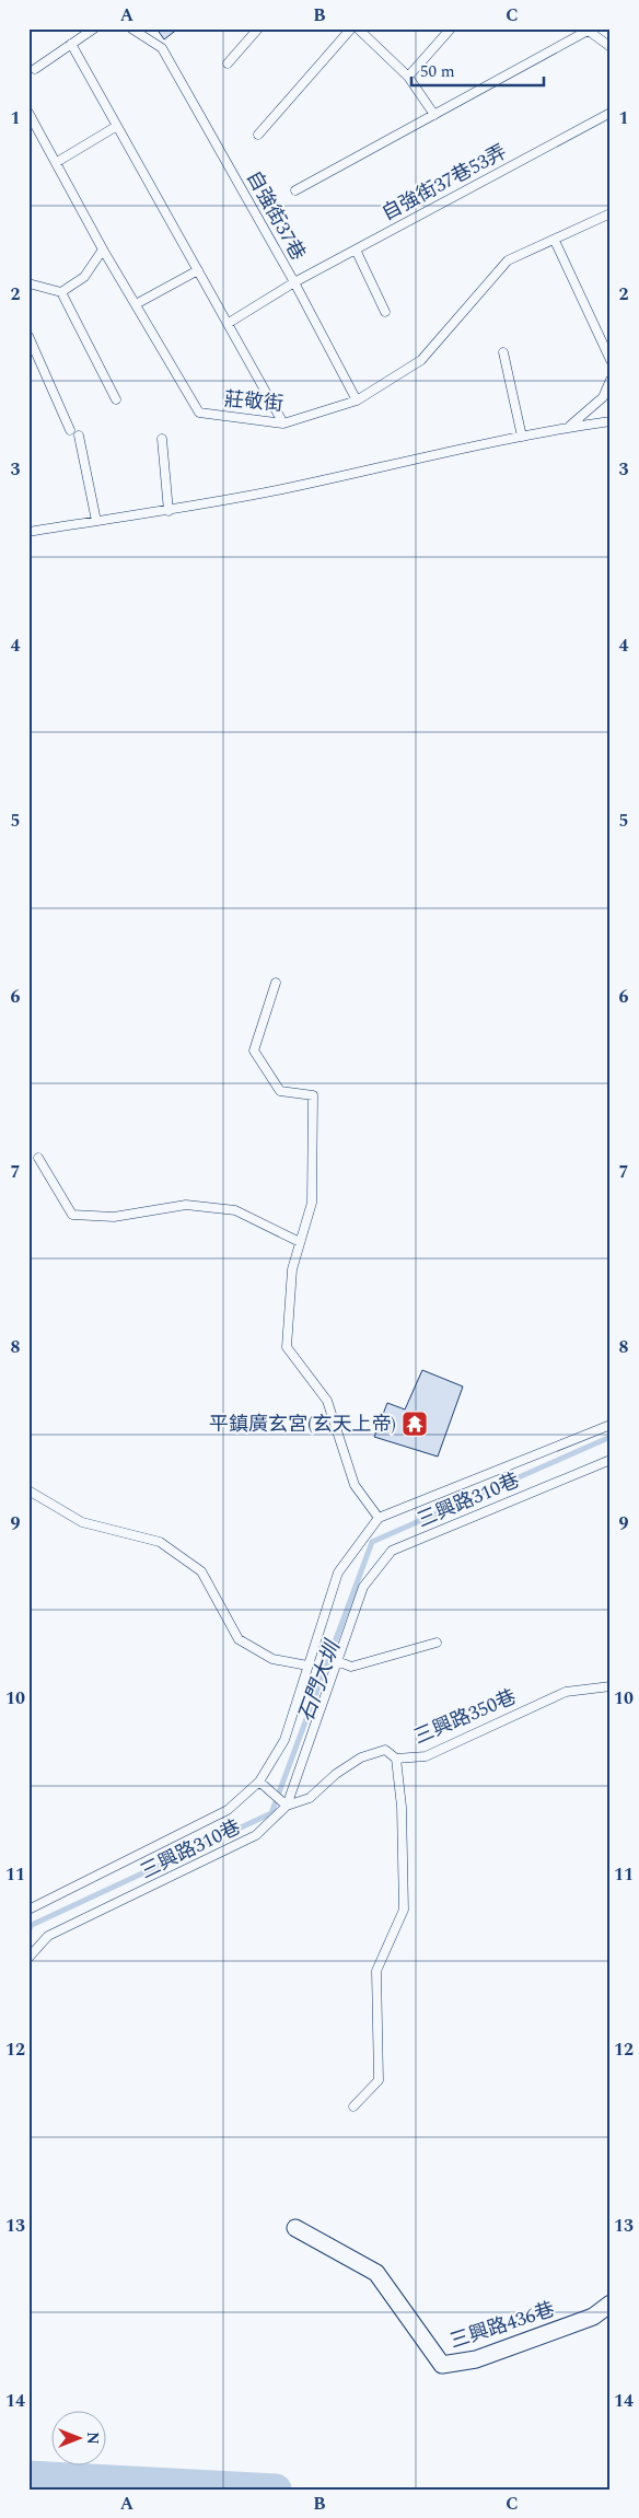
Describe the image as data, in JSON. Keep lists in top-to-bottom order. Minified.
{"streets":{"street":["三興路436巷"],"lane":["自強街37巷53弄","自強街37巷","莊敬街","三興路310巷","三興路350巷"]},"crossings":[["自強街37巷53弄","自強街37巷"],["自強街37巷","莊敬街"],["三興路310巷","三興路350巷"]],"water":["石門大圳"],"places":{"temple":["平鎮廣玄宮(玄天上帝)"]},"scale_bar":"50 m","north":"right","grid":{"columns":["A","B","C"],"rows":["1","2","3","4","5","6","7","8","9","10","11","12","13","14"]}}
